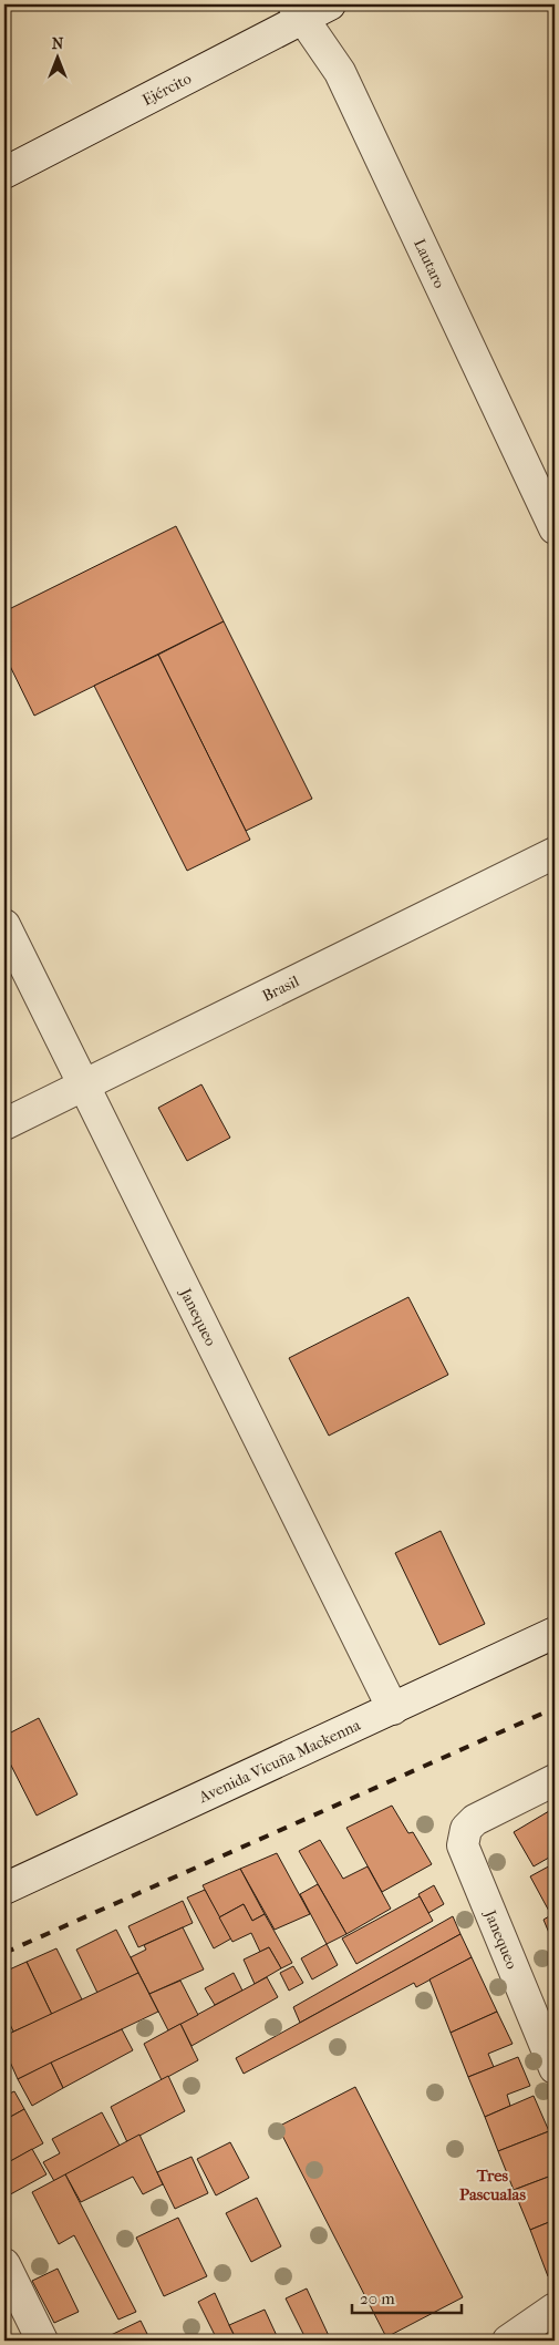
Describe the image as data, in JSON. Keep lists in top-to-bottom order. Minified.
{"streets":{"street":["Ejército","Lautaro","Brasil","Janequeo","Avenida Vicuña Mackenna"]},"crossings":[["Ejército","Lautaro"],["Brasil","Janequeo"],["Janequeo","Avenida Vicuña Mackenna"]],"districts":["Tres Pascualas"],"scale_bar":"20 m","north":"top"}
